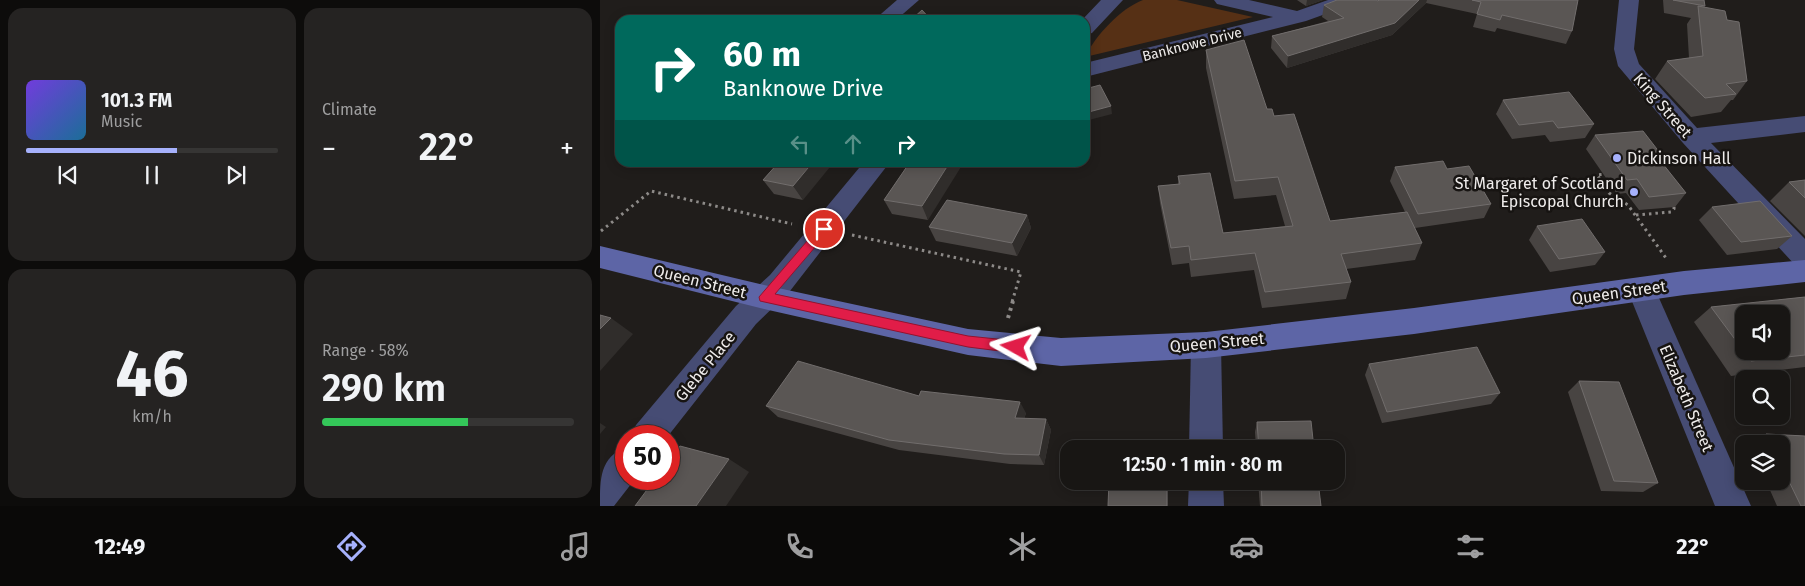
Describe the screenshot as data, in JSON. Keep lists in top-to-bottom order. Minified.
{"streets":{"main road":["Queen Street"],"street":["Banknowe Drive","King Street","Glebe Place","Elizabeth Street"]},"crossings":[["Queen Street","Glebe Place"],["Queen Street","Elizabeth Street"]],"places":["Dickinson Hall","St Margaret of Scotland Episcopal Church"],"page":{"tile":["Climate",["46","km/h"],["Range · 58%","290 km"]],"turn":["60 m","Banknowe Drive"],"song":["101.3 FM","Music"],"heat":["−","22°","+"],"limit":"50","trip":"12:50 · 1 min · 80 m","tabs":["12:49","22°"]}}
